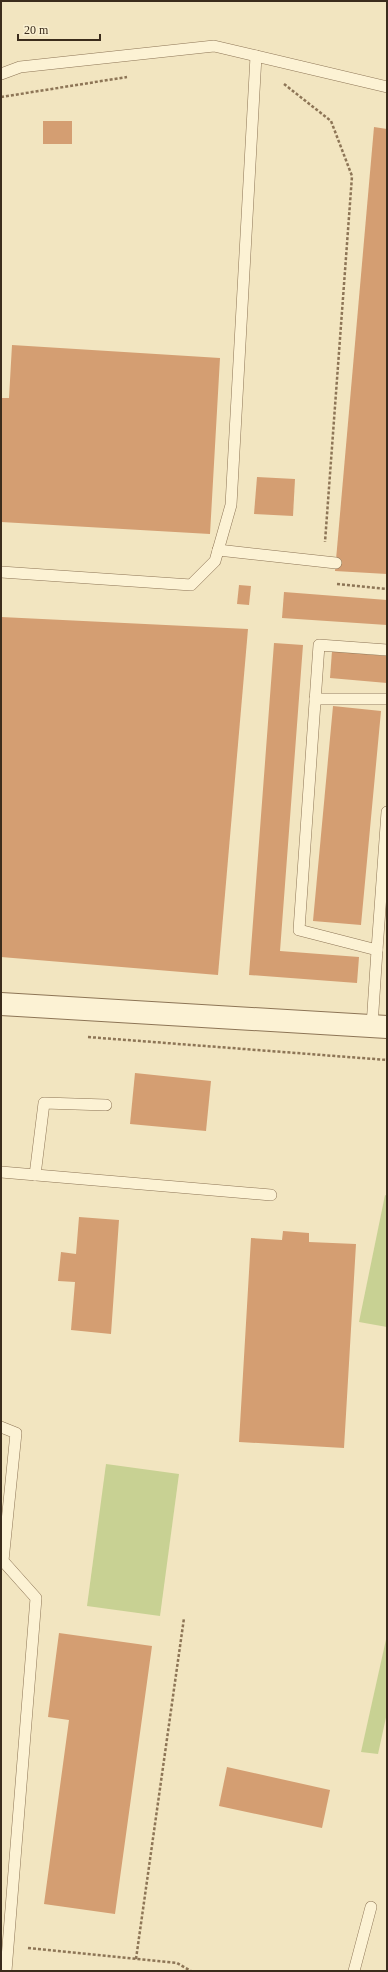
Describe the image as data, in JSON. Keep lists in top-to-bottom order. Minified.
{"scale_bar":"20 m"}
